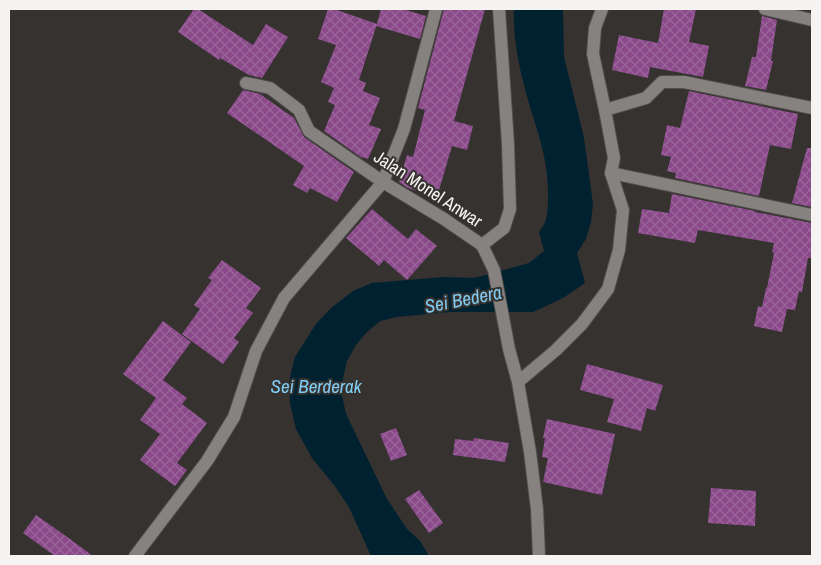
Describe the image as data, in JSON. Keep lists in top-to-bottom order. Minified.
{"streets":{"street":["Jalan Monel Anwar"]},"water":["Sei Bedera","Sei Berderak"]}
